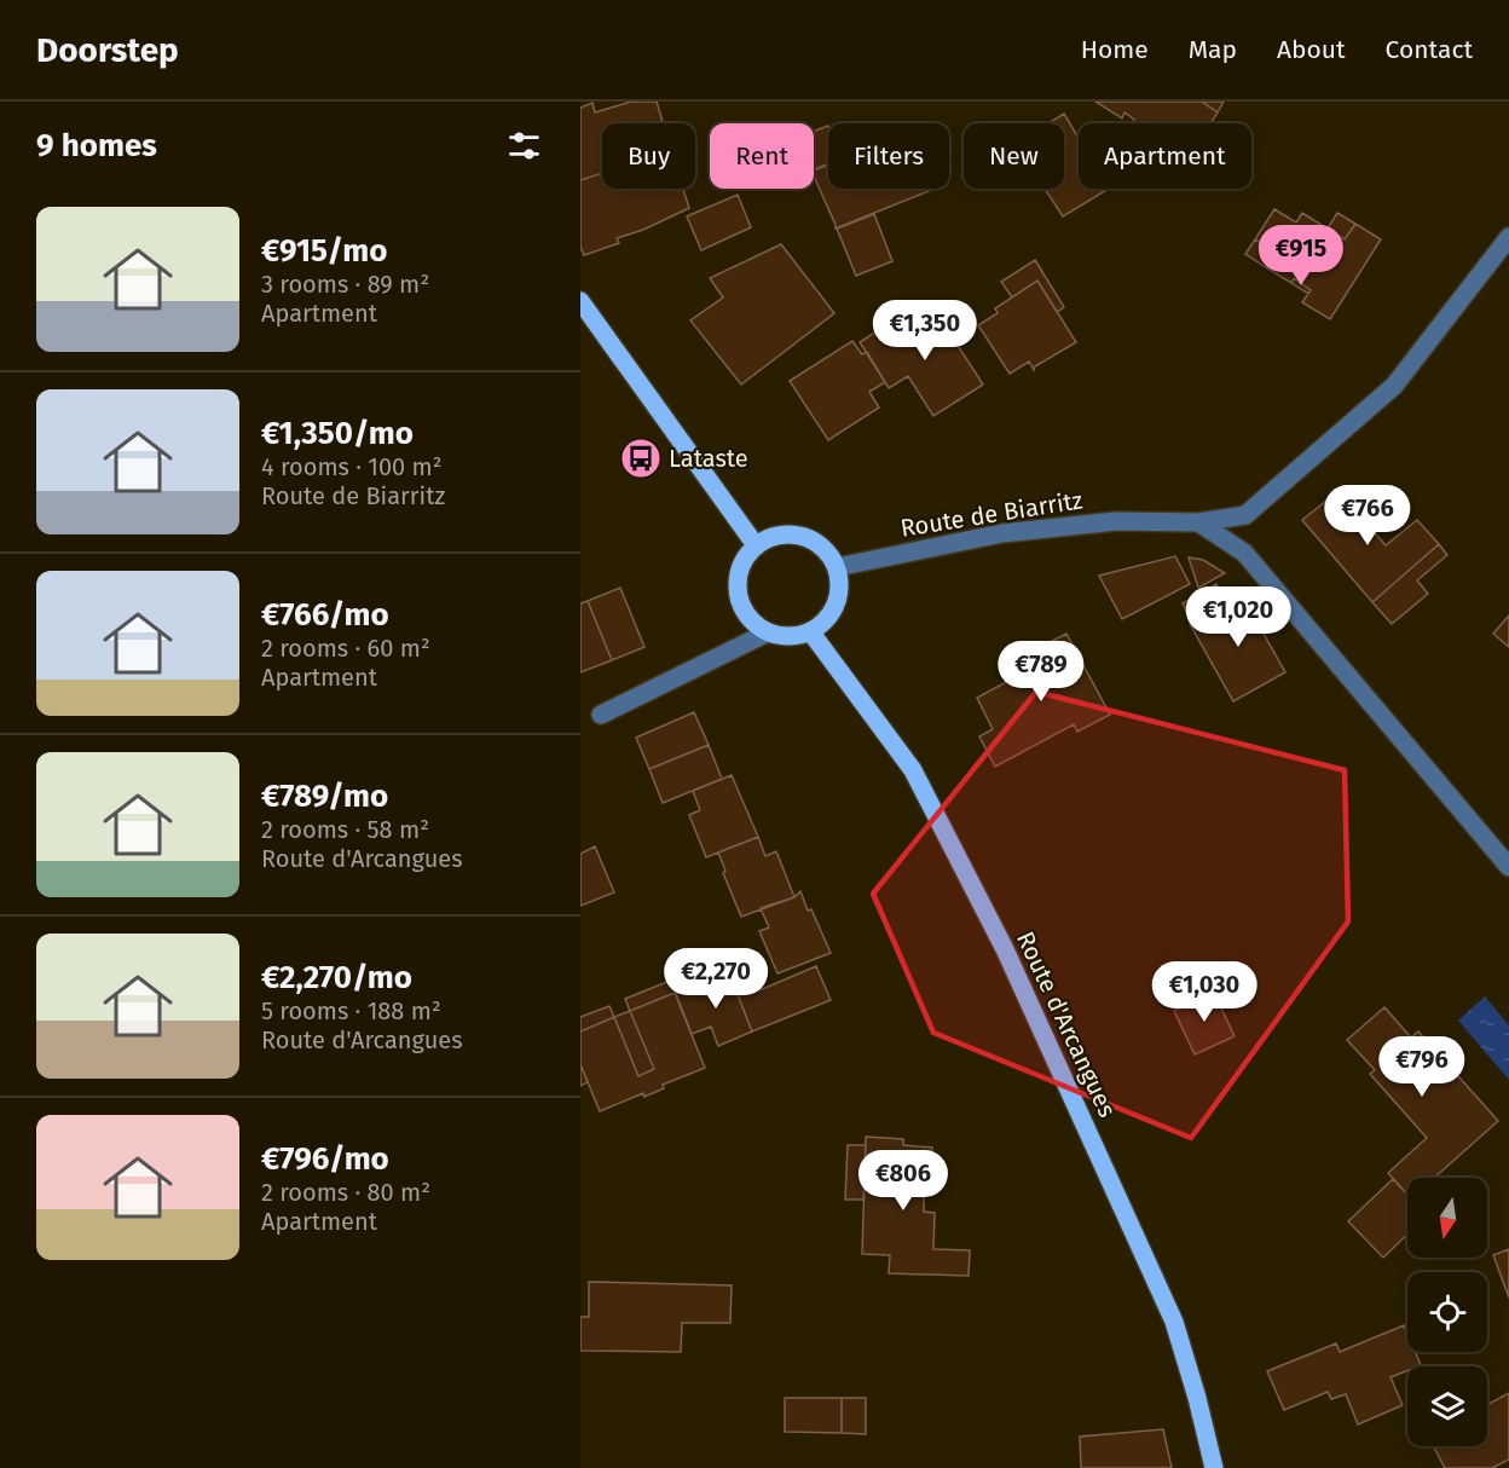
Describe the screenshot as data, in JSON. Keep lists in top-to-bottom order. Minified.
{"streets":{"main road":["Route d'Arcangues"],"street":["Route de Biarritz"]},"crossings":[["Route de Biarritz","Route d'Arcangues"]],"places":{"bus stop":["Lataste"]},"north":"bottom","page":{"header":"Doorstep","nav":["Home","Map","About","Contact"],"heading":"9 homes","chip":["Buy","Rent","Filters","New","Apartment"],"list":[{"name":"€915/mo","note":"3 rooms · 89 m² · Apartment"},{"name":"€1,350/mo","note":"4 rooms · 100 m² · Route de Biarritz"},{"name":"€766/mo","note":"2 rooms · 60 m² · Apartment"},{"name":"€789/mo","note":"2 rooms · 58 m² · Route d'Arcangues"},{"name":"€2,270/mo","note":"5 rooms · 188 m² · Route d'Arcangues"},{"name":"€796/mo","note":"2 rooms · 80 m² · Apartment"}],"price":["€915","€1,350","€766","€1,020","€789","€2,270","€1,030","€796","€806"]}}
